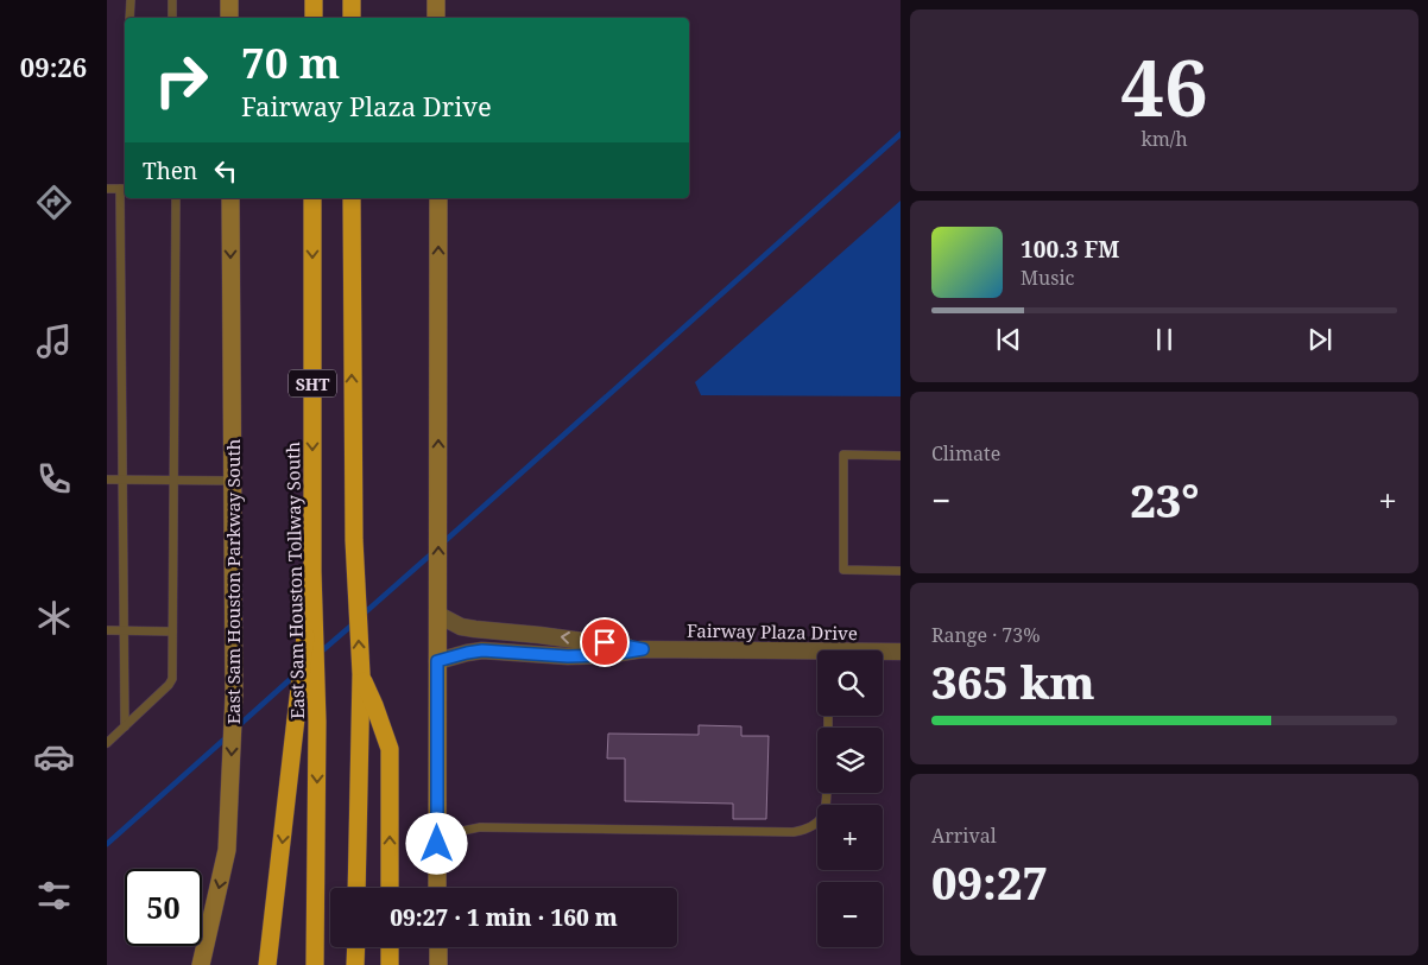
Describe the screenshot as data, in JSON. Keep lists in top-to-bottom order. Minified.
{"streets":{"highway":["SHT","East Sam Houston Tollway South"],"main road":["East Sam Houston Parkway South"],"street":["Fairway Plaza Drive"]},"one_way":["East Sam Houston Parkway South"],"page":{"tabs":"09:26","tile":[["46","km/h"],"Climate",["Range · 73%","365 km"],["Arrival","09:27"]],"turn":["70 m","Fairway Plaza Drive"],"then":"Then","song":["100.3 FM","Music"],"heat":["−","23°","+"],"map_buttons":["+","−"],"limit":"50","trip":"09:27 · 1 min · 160 m"}}
